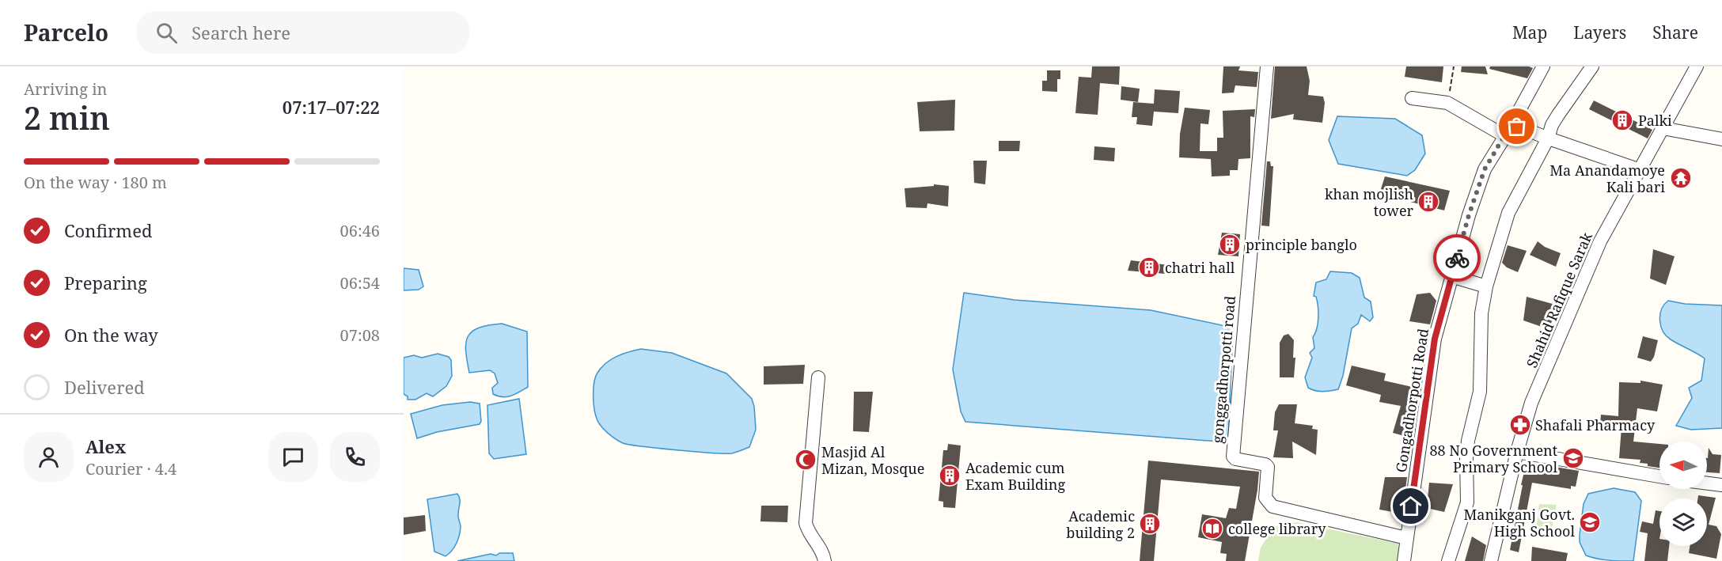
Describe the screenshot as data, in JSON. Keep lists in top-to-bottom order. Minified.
{"streets":{"street":["Shahid Rafique Sarak","gonggadhorpotti road","Gongadhorpotti Road"]},"crossings":[["gonggadhorpotti road","Gongadhorpotti Road"]],"places":{"building":["Palki","khan mojlish tower","principle banglo","chatri hall","Academic cum Exam Building","Academic building 2"],"temple":["Ma Anandamoye Kali bari"],"pharmacy":["Shafali Pharmacy"],"school or university":["88 No Government Primary School","Manikganj Govt. High School"],"mosque":["Masjid Al Mizan, Mosque"],"library":["college library"]},"north":"left","page":{"header":"Parcelo","search":"Search here","nav":["Map","Layers","Share"],"heading":["2 min","Arriving in","07:17–07:22"],"panel":["Alex","Courier · 4.4"],"bar":"On the way · 180 m","list":[["Confirmed","06:46"],["Preparing","06:54"],["On the way","07:08"],"Delivered"]}}
